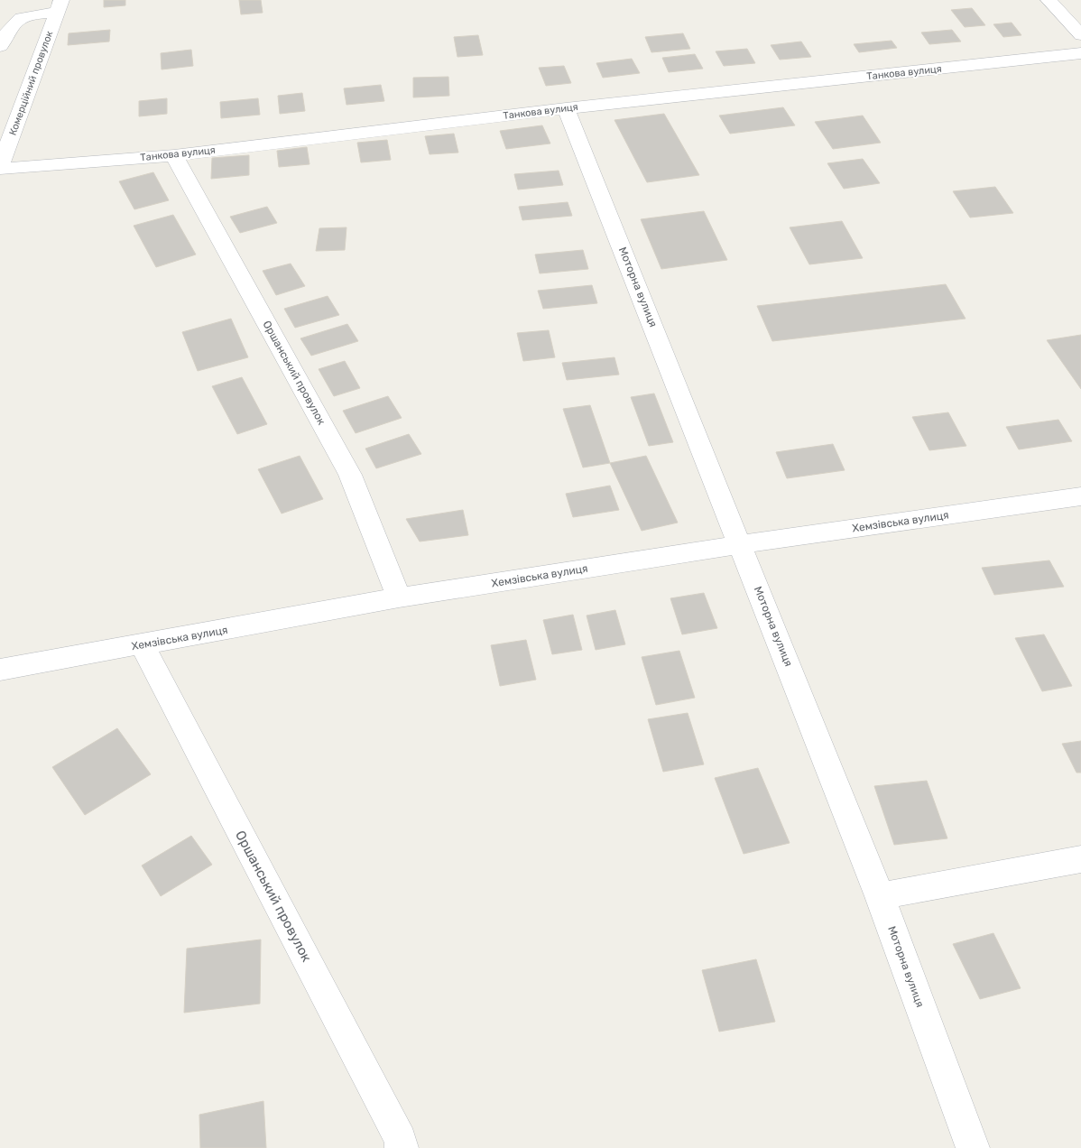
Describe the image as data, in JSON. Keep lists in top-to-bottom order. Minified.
{"streets":{"street":["Танкова вулиця","Комерційний провулок","Моторна вулиця","Оршанський провулок","Хемзівська вулиця"]},"crossings":[["Танкова вулиця","Комерційний провулок"],["Танкова вулиця","Моторна вулиця"],["Танкова вулиця","Оршанський провулок"],["Моторна вулиця","Хемзівська вулиця"],["Оршанський провулок","Хемзівська вулиця"]]}
